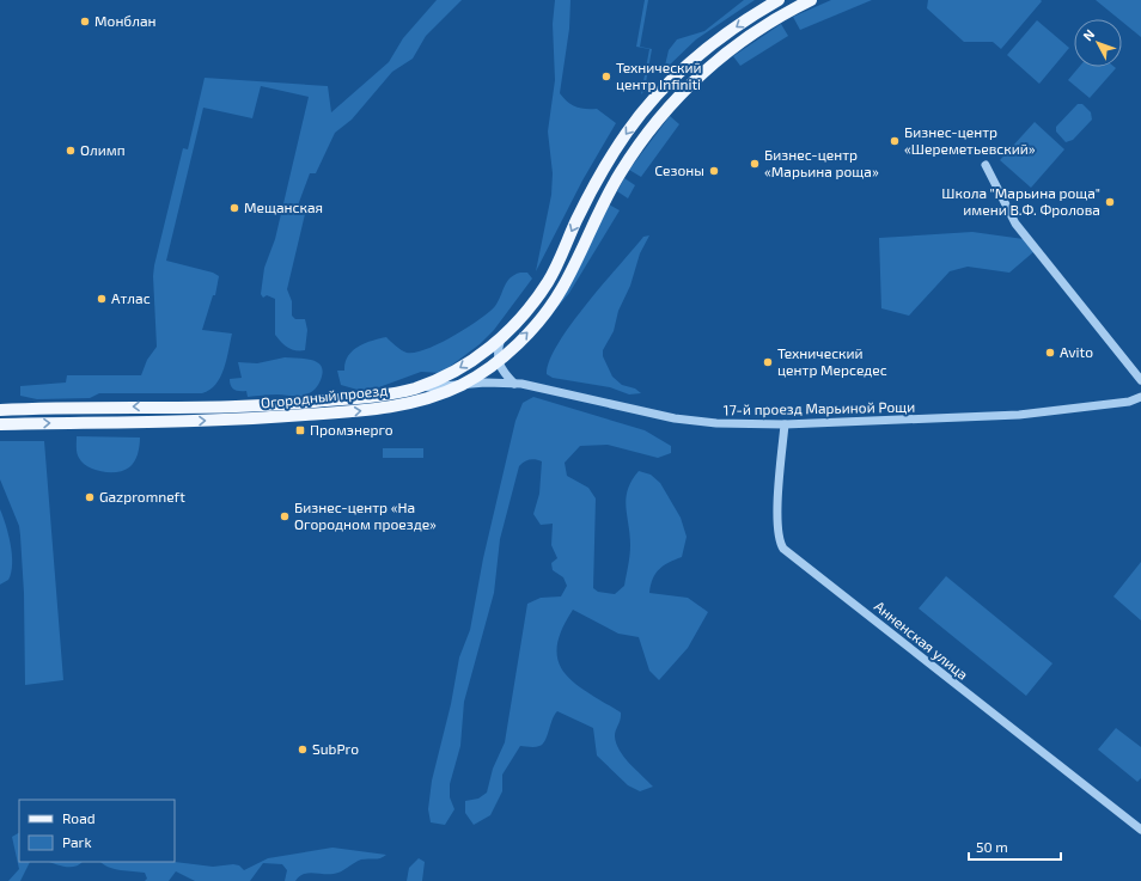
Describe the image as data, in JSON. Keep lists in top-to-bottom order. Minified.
{"streets":{"main road":["Огородный проезд"],"street":["17-й проезд Марьиной Рощи","Анненская улица"]},"crossings":[["Огородный проезд","17-й проезд Марьиной Рощи"],["17-й проезд Марьиной Рощи","Анненская улица"]],"places":{"other":["Монблан","Технический центр Infiniti","Бизнес-центр «Шереметьевский»","Олимп","Бизнес-центр «Марьина роща»","Сезоны","Школа \"Марьина роща\" имени В.Ф. Фролова","Мещанская","Атлас","Avito","Технический центр Мерседес","Gazpromneft","Бизнес-центр «На Огородном проезде»","SubPro"],"transit":["Промэнерго"]},"legend":["Road","Park"],"scale_bar":"50 m","north":"top left"}
